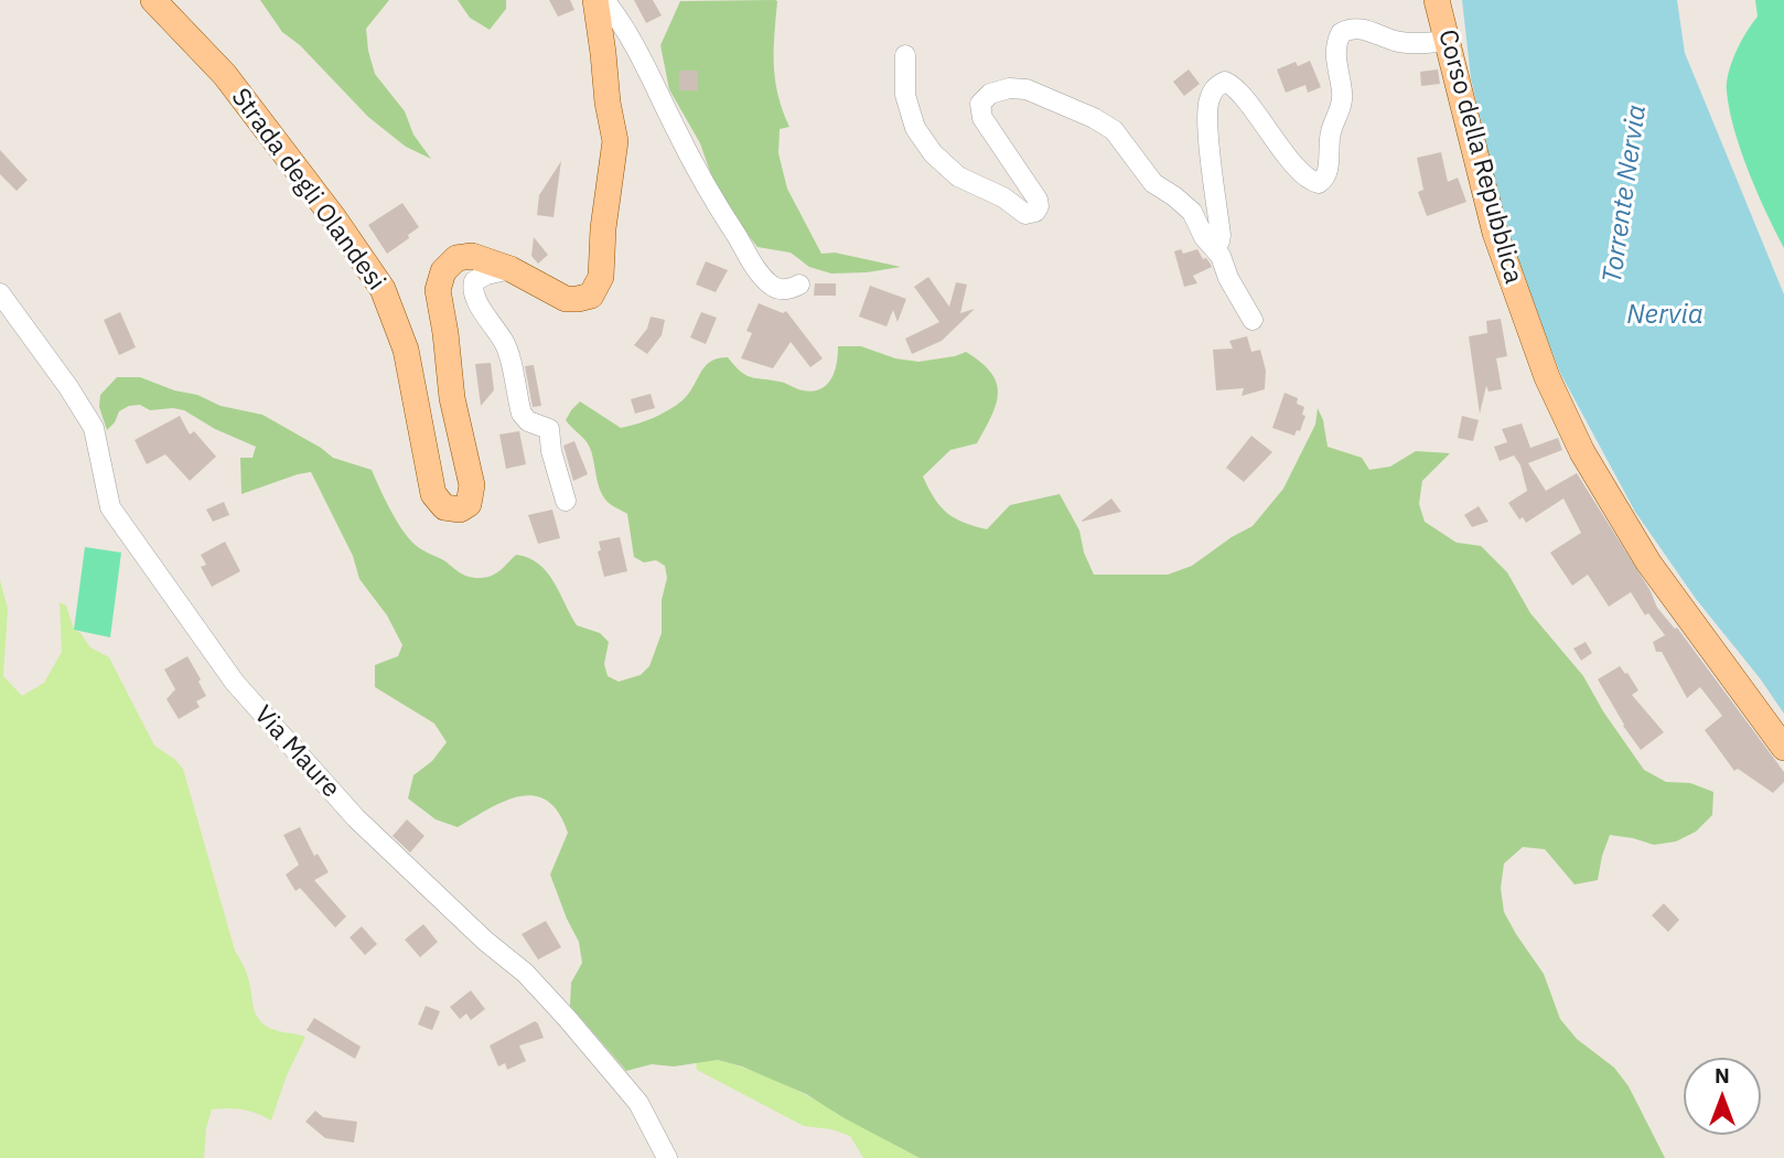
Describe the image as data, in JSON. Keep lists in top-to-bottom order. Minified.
{"streets":{"main road":["Corso della Repubblica","Strada degli Olandesi"],"street":["Via Maure"]},"water":["Torrente Nervia","Nervia"],"north":"top"}
